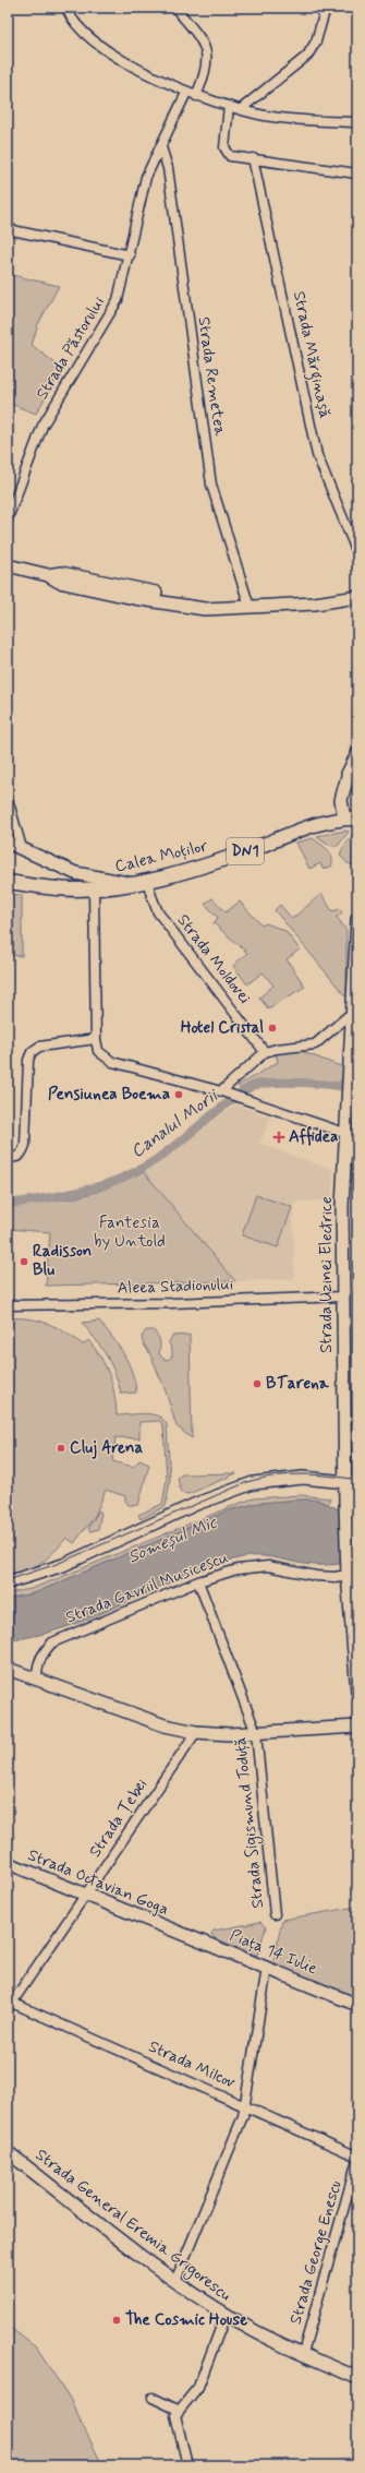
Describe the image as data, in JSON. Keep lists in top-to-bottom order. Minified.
{"streets":{"main road":["DN1","Calea Moților","Strada Uzinei Electrice","Strada Octavian Goga","Piața 14 Iulie","Strada General Eremia Grigorescu"],"street":["Strada Păstorului","Strada Mărginașă","Strada Remetea","Strada Moldovei","Aleea Stadionului","Strada Gavriil Musicescu","Strada Țebei","Strada Sigismund Toduță","Strada Milcov","Strada George Enescu"]},"crossings":[["Strada Păstorului","Strada Remetea"],["DN1","Calea Moților"],["Calea Moților","Strada Moldovei"],["Strada Uzinei Electrice","Aleea Stadionului"],["Strada Uzinei Electrice","Strada Gavriil Musicescu"],["Strada Gavriil Musicescu","Strada Sigismund Toduță"],["Strada Țebei","Strada Octavian Goga"],["Strada Țebei","Strada Milcov"],["Strada Octavian Goga","Piața 14 Iulie"],["Strada Milcov","Strada George Enescu"],["Strada General Eremia Grigorescu","Strada George Enescu"]],"water":["Canalul Morii","Someșul Mic"],"parks":["Fantesia by Untold"],"places":{"other":["Hotel Cristal","Pensiunea Boema","Radisson Blu","BTarena","Cluj Arena","The Cosmic House"],"health":["Affidea"]}}
